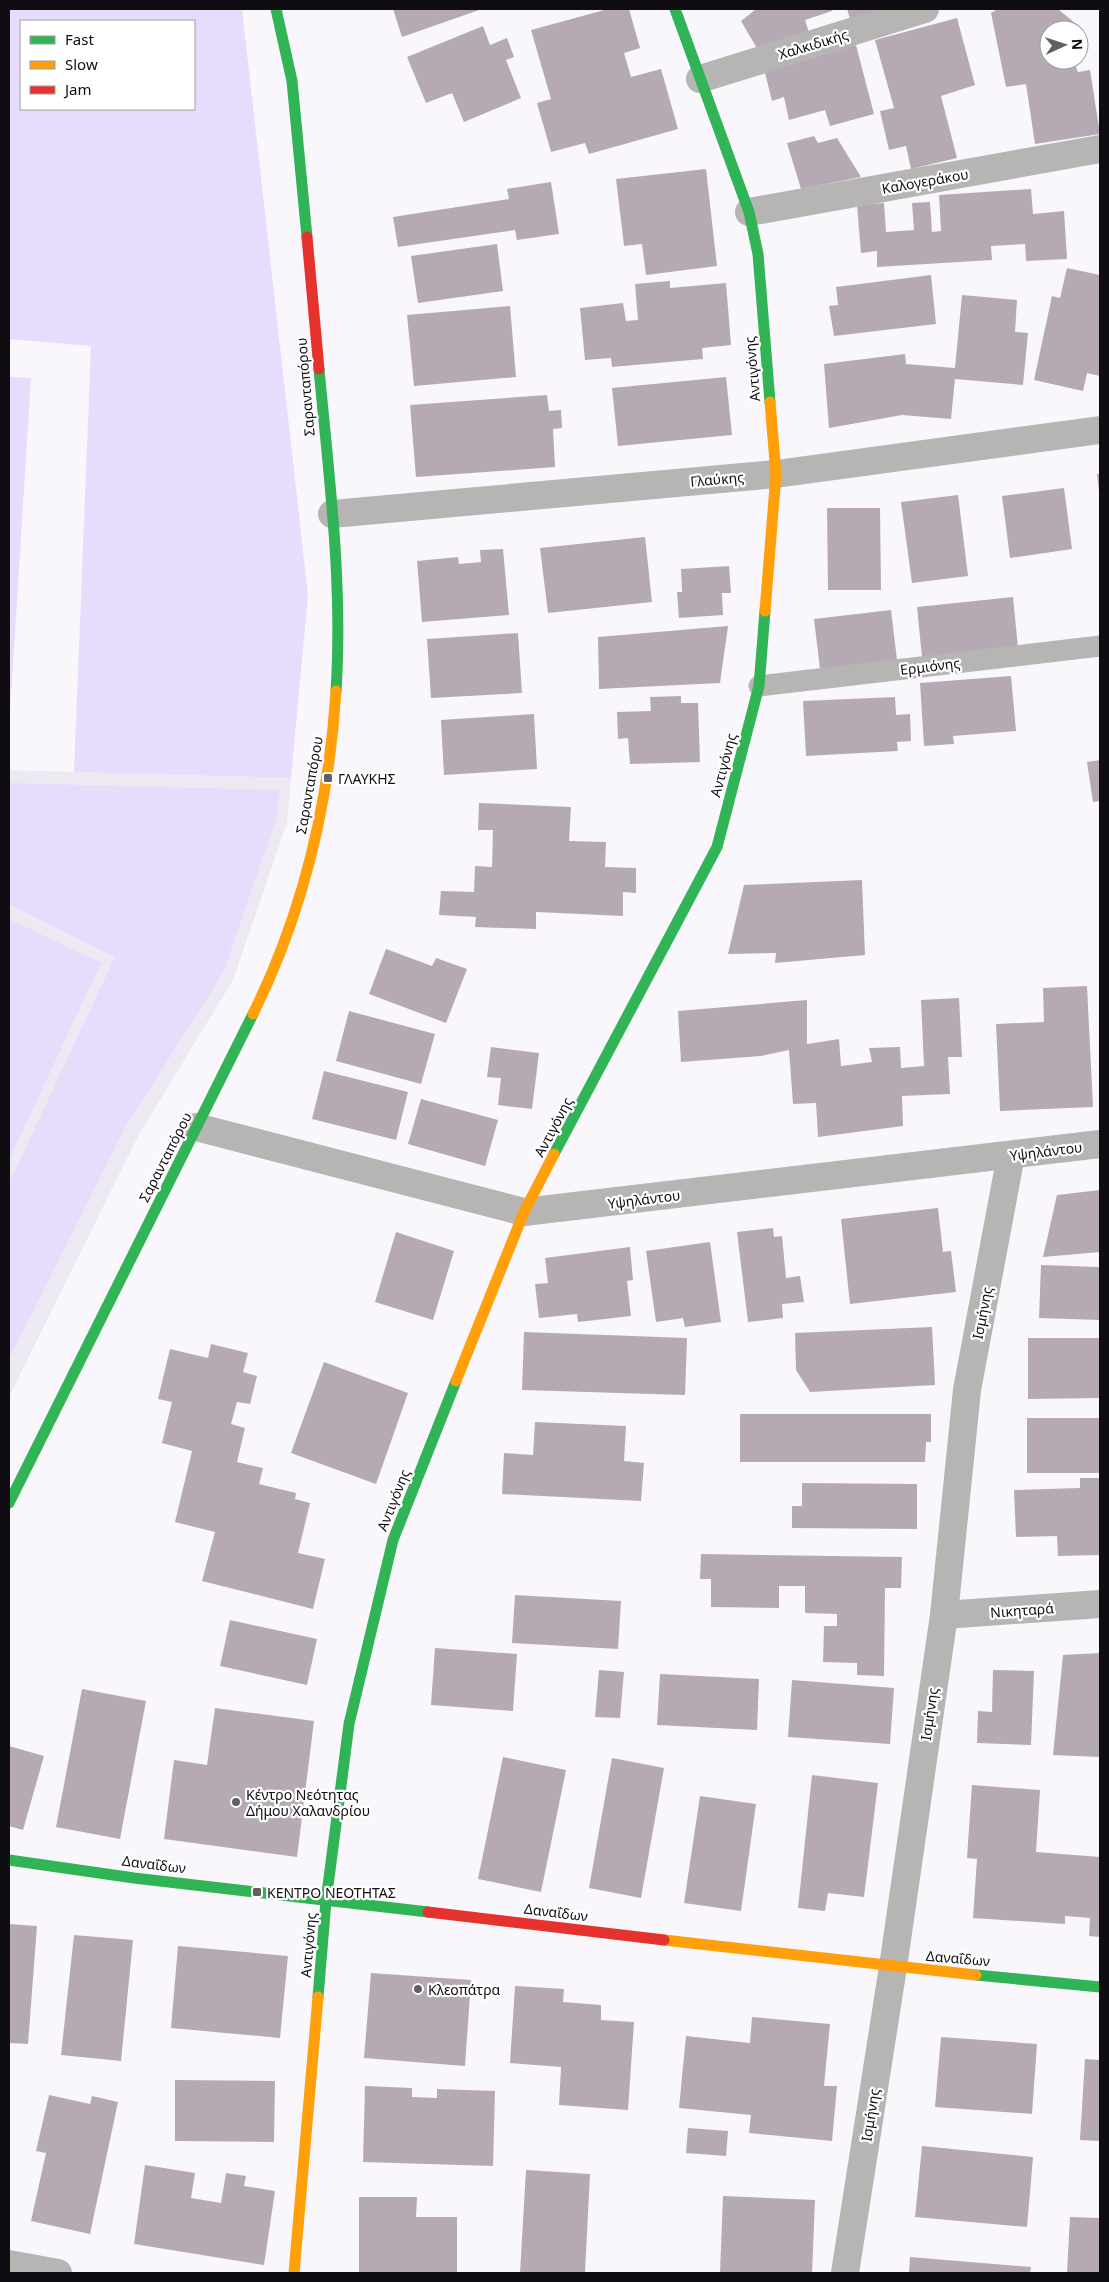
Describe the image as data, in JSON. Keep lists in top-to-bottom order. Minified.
{"streets":{"street":["Χαλκιδικής","Καλογεράκου","Αντιγόνης","Σαρανταπόρου","Γλαύκης","Υψηλάντου","Ισμήνης","Νικηταρά","Δαναΐδων"],"lane":["Ερμιόνης"]},"crossings":[["Χαλκιδικής","Αντιγόνης"],["Καλογεράκου","Αντιγόνης"],["Αντιγόνης","Γλαύκης"],["Αντιγόνης","Ερμιόνης"],["Αντιγόνης","Υψηλάντου"],["Αντιγόνης","Δαναΐδων"],["Σαρανταπόρου","Γλαύκης"],["Σαρανταπόρου","Υψηλάντου"],["Υψηλάντου","Ισμήνης"],["Ισμήνης","Νικηταρά"],["Ισμήνης","Δαναΐδων"]],"places":{"transit":["ΓΛΑΥΚΗΣ","ΚΕΝΤΡΟ ΝΕΟΤΗΤΑΣ"],"other":["Κέντρο Νεότητας Δήμου Χαλανδρίου","Κλεοπάτρα"]},"legend":["Fast","Slow","Jam"],"north":"right"}
